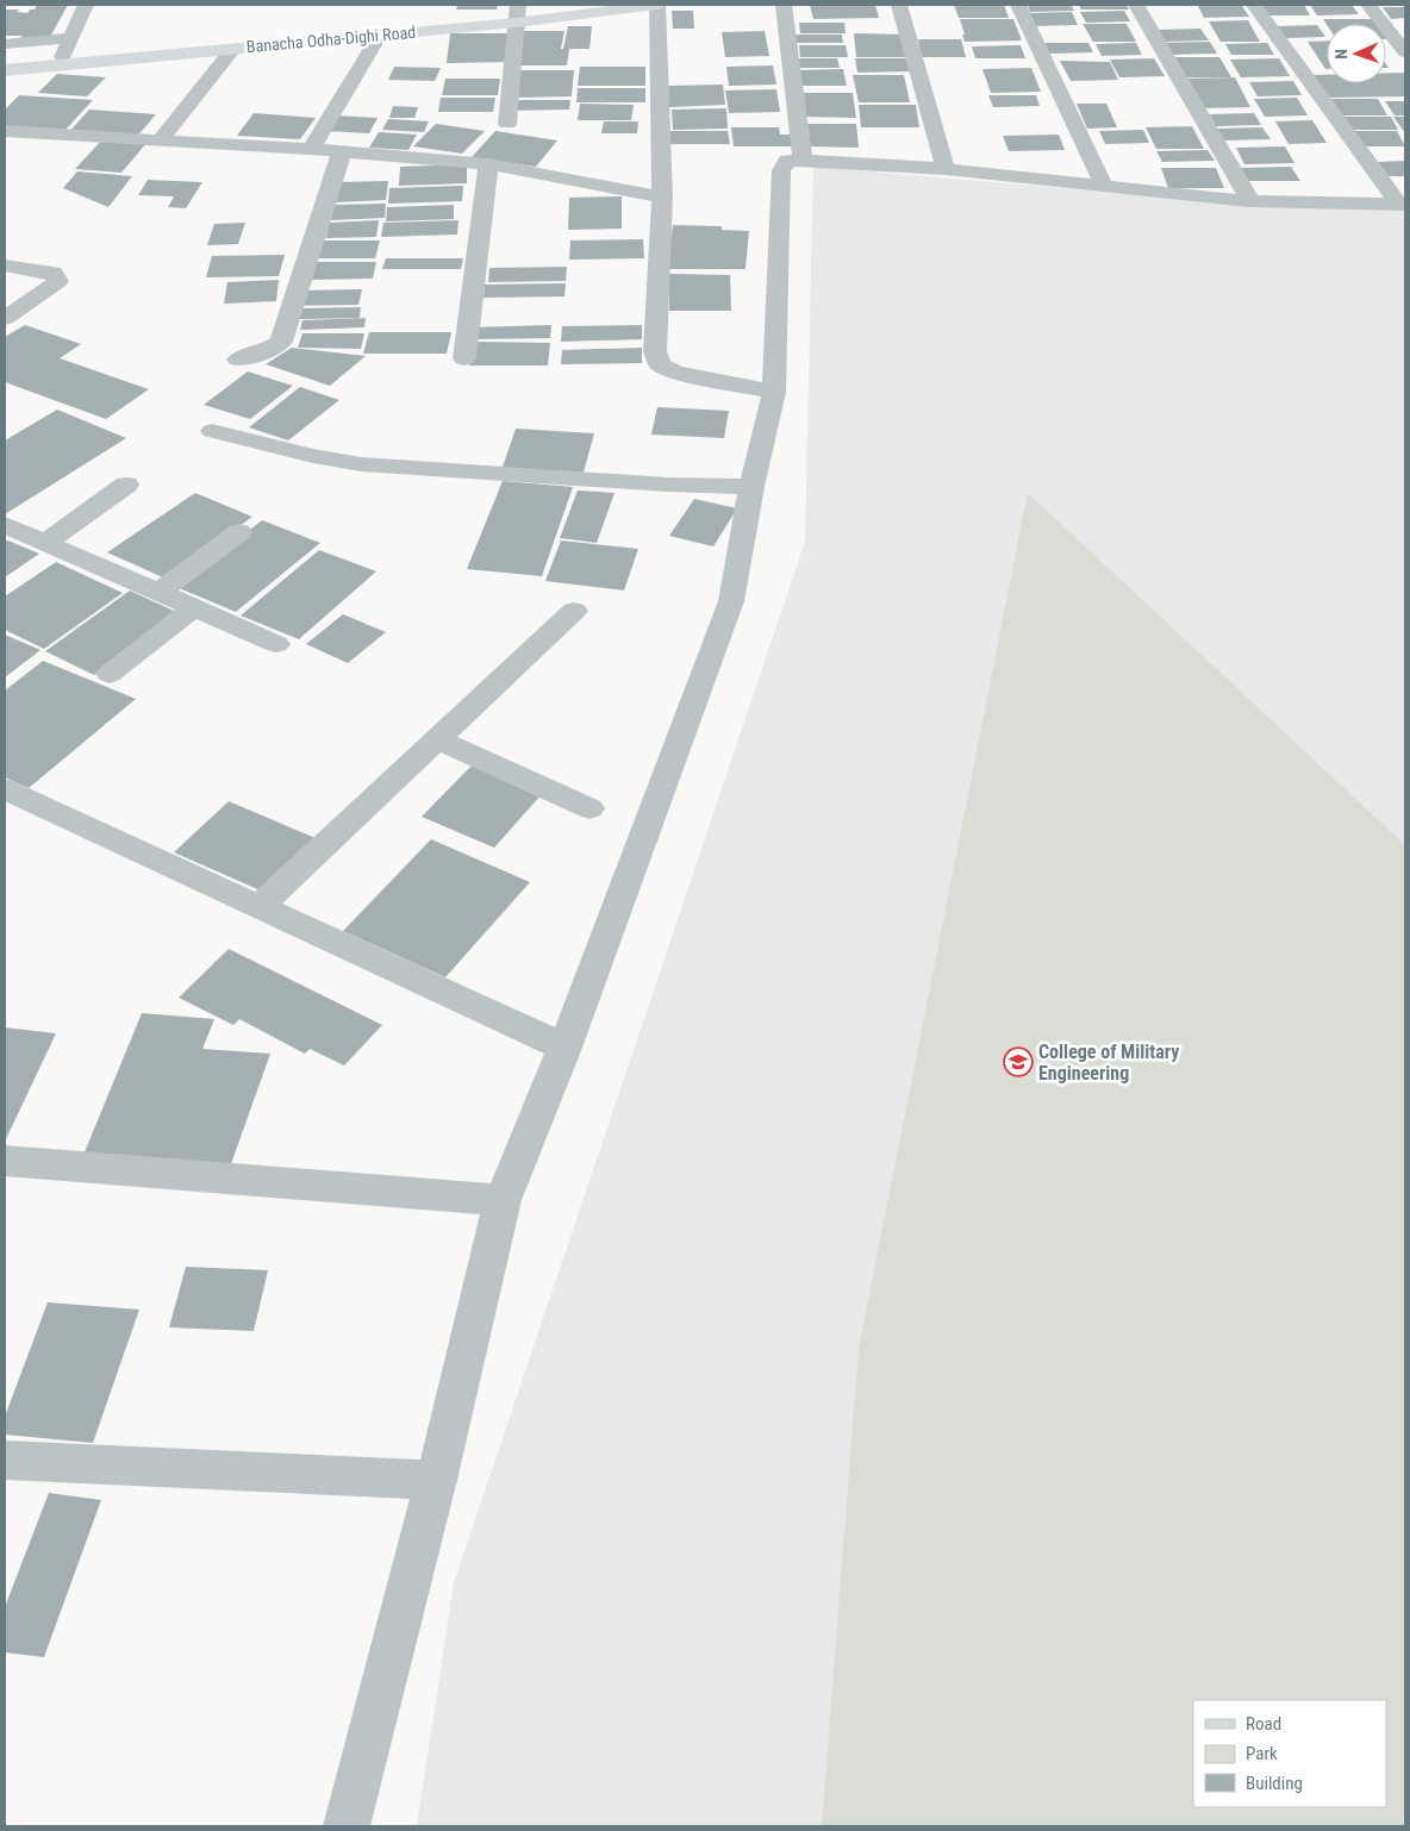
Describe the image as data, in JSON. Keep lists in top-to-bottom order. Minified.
{"streets":{"street":["Banacha Odha-Dighi Road"]},"places":{"school or university":["College of Military Engineering"]},"legend":["Road","Park","Building"],"north":"left"}
